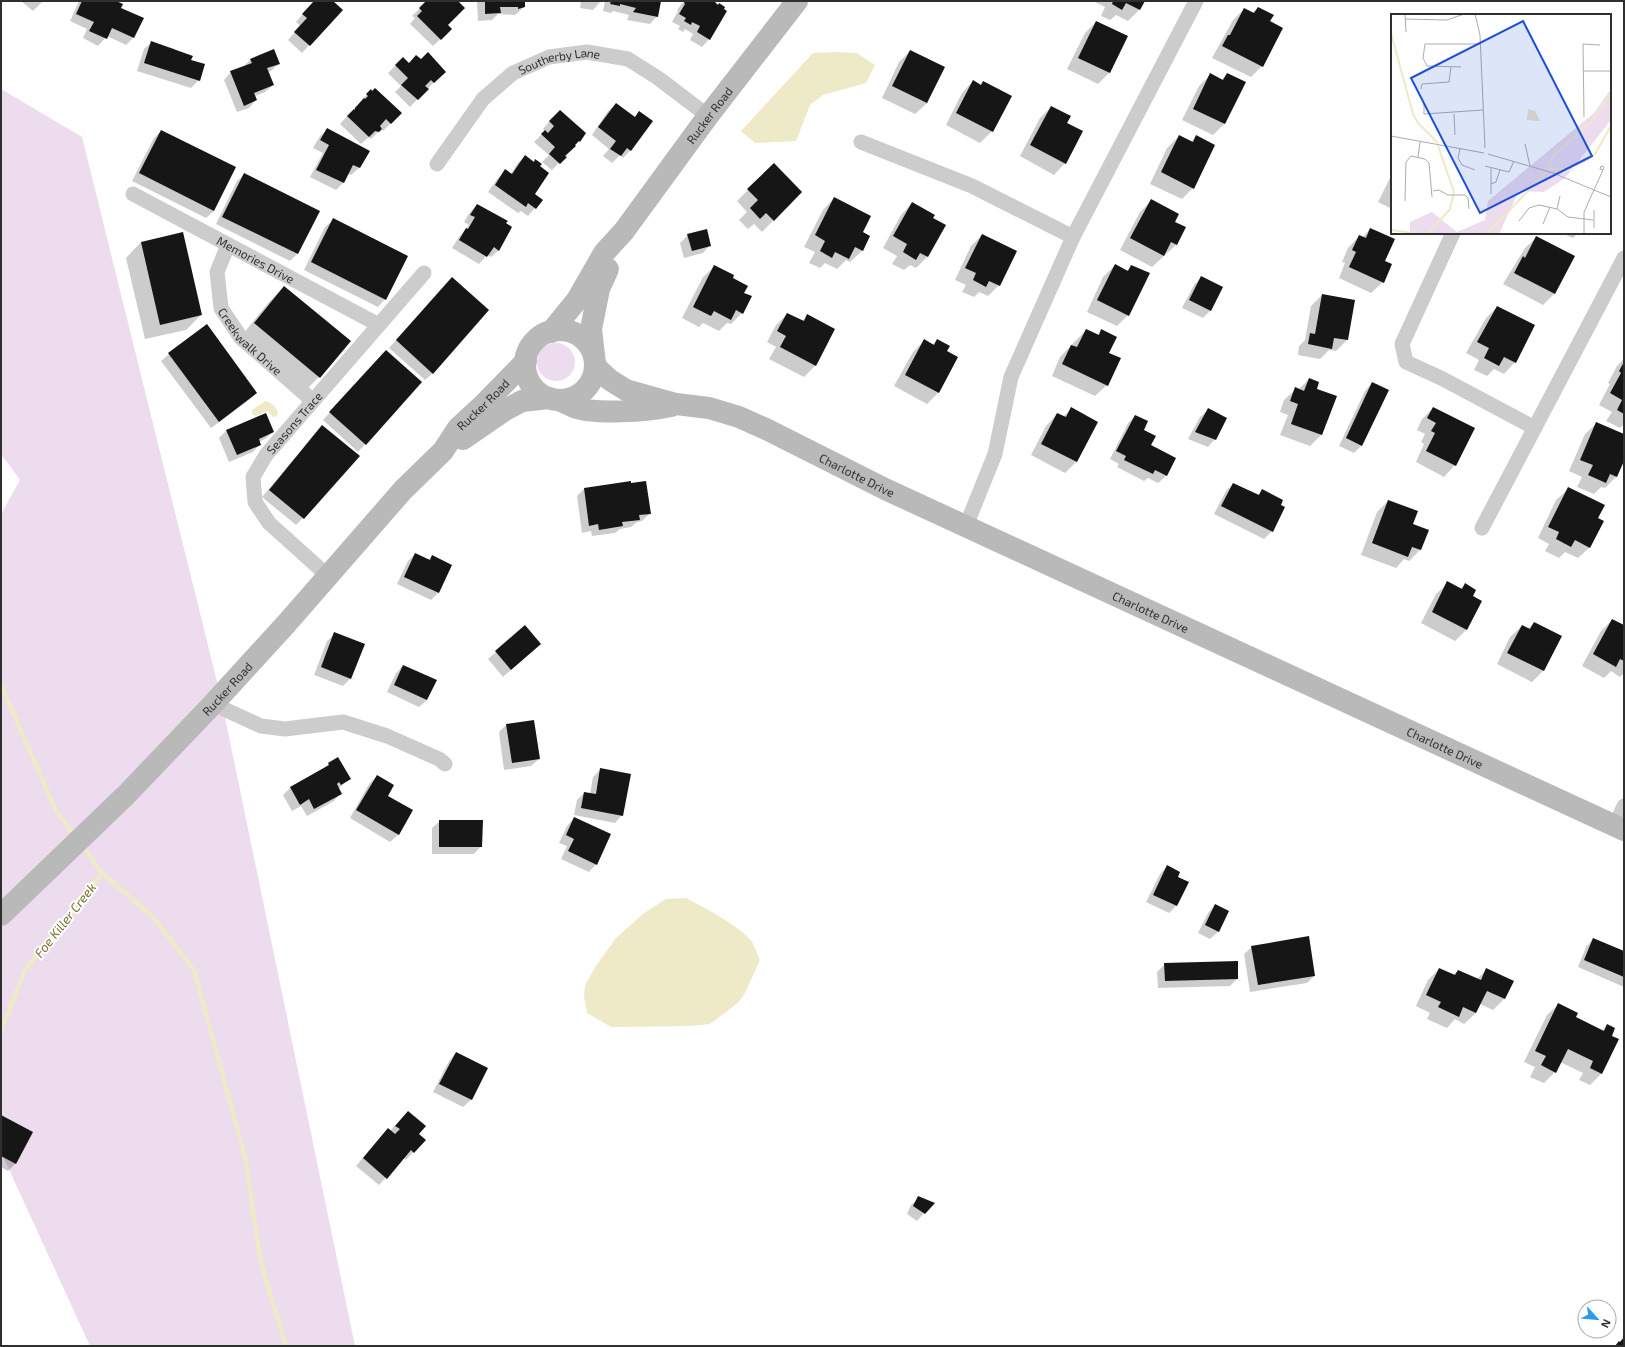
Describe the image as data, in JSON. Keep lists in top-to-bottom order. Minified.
{"streets":{"main road":["Rucker Road","Charlotte Drive"],"street":["Southerby Lane","Memories Drive","Creekwalk Drive","Seasons Trace"]},"crossings":[["Southerby Lane","Rucker Road"],["Rucker Road","Seasons Trace"],["Rucker Road","Charlotte Drive"],["Memories Drive","Creekwalk Drive"],["Memories Drive","Seasons Trace"],["Creekwalk Drive","Seasons Trace"]],"water":["Foe Killer Creek"],"north":"bottom right"}
